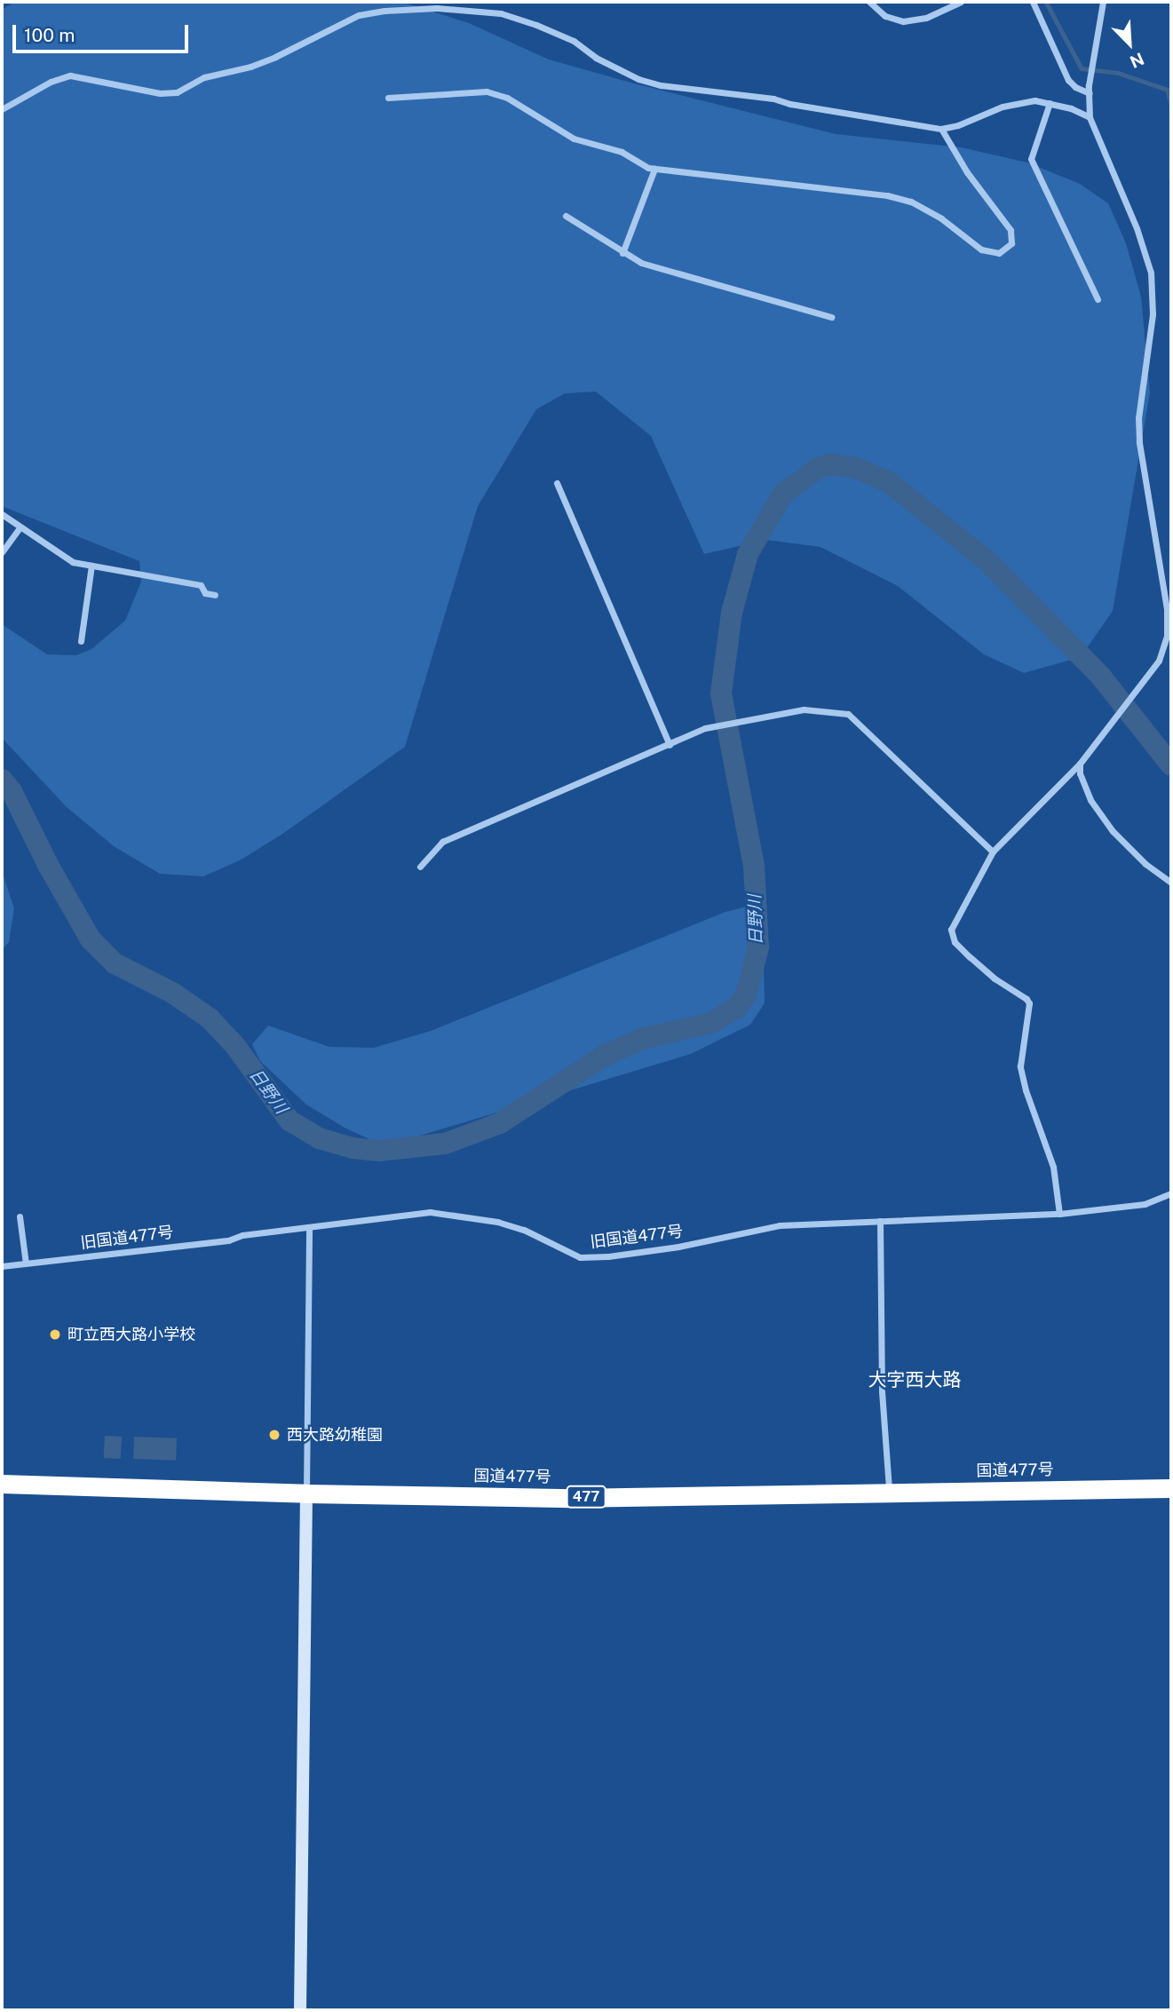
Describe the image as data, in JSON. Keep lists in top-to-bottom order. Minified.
{"streets":{"highway":["国道477号","477"],"street":["旧国道477号"]},"districts":["大字西大路"],"water":["日野川"],"places":["町立西大路小学校","西大路幼稚園"],"scale_bar":"100 m","north":"bottom right"}
